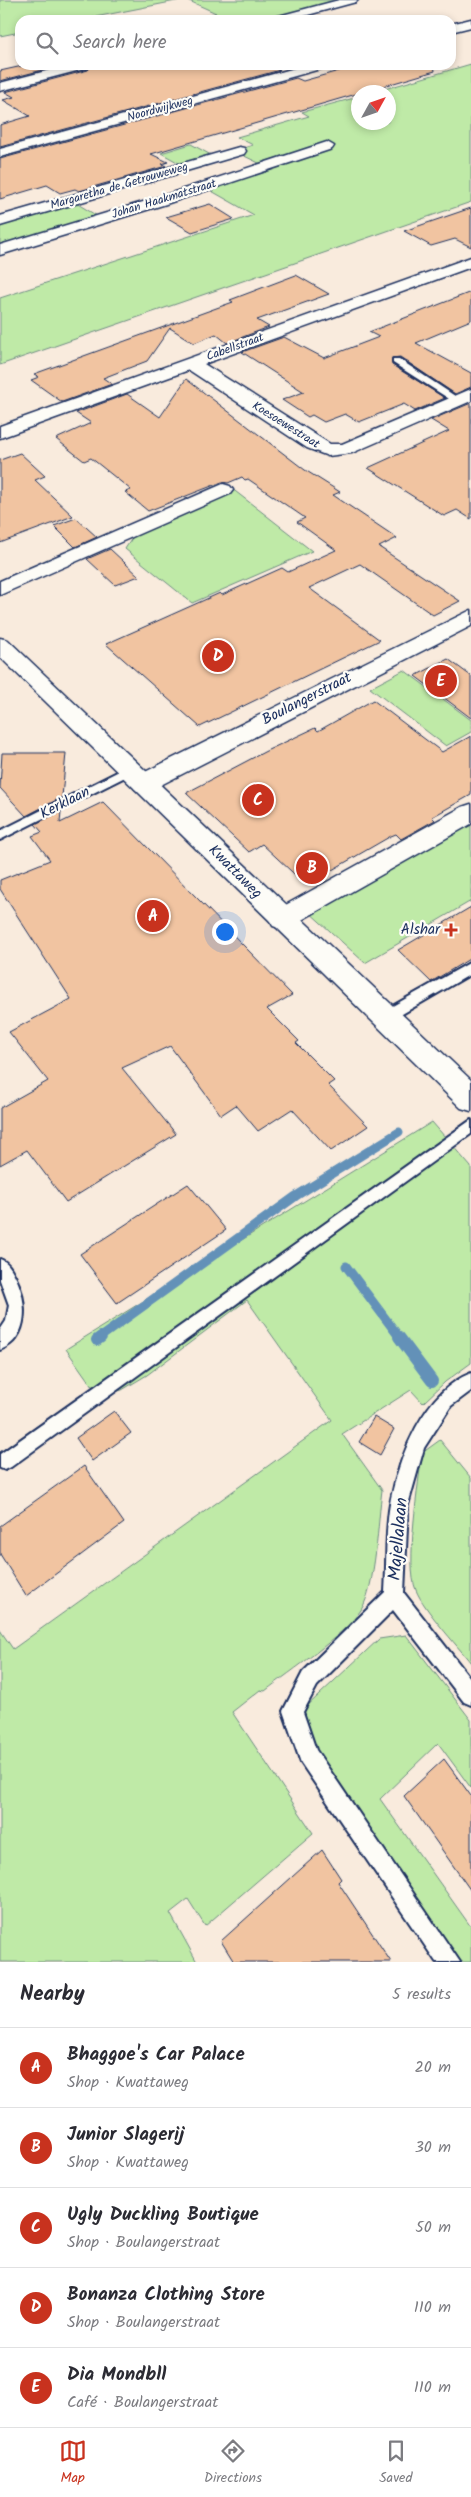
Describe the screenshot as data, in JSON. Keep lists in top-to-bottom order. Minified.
{"streets":{"street":["Noordwijkweg","Margaretha de Getrouweweg","Johan Haakmatstraat","Cabellstraat","Koesoewestraat","Boulangerstraat","Kwattaweg"],"lane":["Kerklaan","Majellalaan"]},"crossings":[["Cabellstraat","Koesoewestraat"],["Boulangerstraat","Kerklaan"],["Boulangerstraat","Kwattaweg"],["Kerklaan","Kwattaweg"]],"places":{"health":["Alshar"]},"north":"top right","page":{"search":"Search here","pins":["D","E","C","B","A"],"heading":["Nearby","5 results"],"list":[{"mark":"A","name":"Bhaggoe's Car Palace","note":"Shop · Kwattaweg","value":"20 m"},{"mark":"B","name":"Junior Slagerij","note":"Shop · Kwattaweg","value":"30 m"},{"mark":"C","name":"Ugly Duckling Boutique","note":"Shop · Boulangerstraat","value":"50 m"},{"mark":"D","name":"Bonanza Clothing Store","note":"Shop · Boulangerstraat","value":"110 m"},{"mark":"E","name":"Dia Mondbll","note":"Café · Boulangerstraat","value":"110 m"}],"nav":["Map","Directions","Saved"]}}
